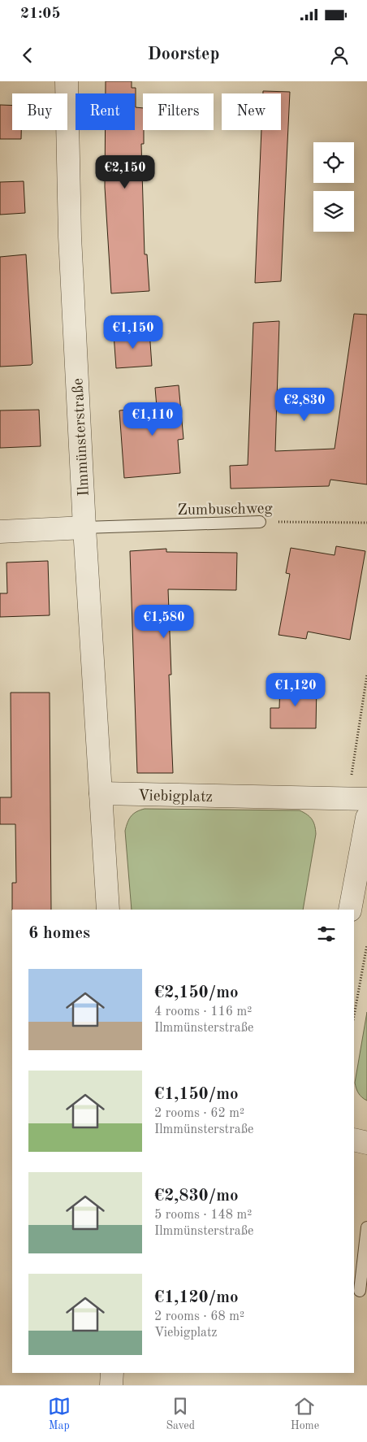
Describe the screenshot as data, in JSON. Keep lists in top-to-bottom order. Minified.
{"streets":{"street":["Ilmmünsterstraße","Viebigplatz"],"lane":["Zumbuschweg"]},"crossings":[["Ilmmünsterstraße","Zumbuschweg"],["Ilmmünsterstraße","Viebigplatz"]],"page":{"status":"21:05","header":"Doorstep","chip":["Buy","Rent","Filters","New"],"price":["€2,150","€1,150","€2,830","€1,110","€1,580","€1,120"],"heading":"6 homes","list":[{"name":"€2,150/mo","note":"4 rooms · 116 m² · Ilmmünsterstraße"},{"name":"€1,150/mo","note":"2 rooms · 62 m² · Ilmmünsterstraße"},{"name":"€2,830/mo","note":"5 rooms · 148 m² · Ilmmünsterstraße"},{"name":"€1,120/mo","note":"2 rooms · 68 m² · Viebigplatz"}],"tabs":["Map","Saved","Home"]}}
